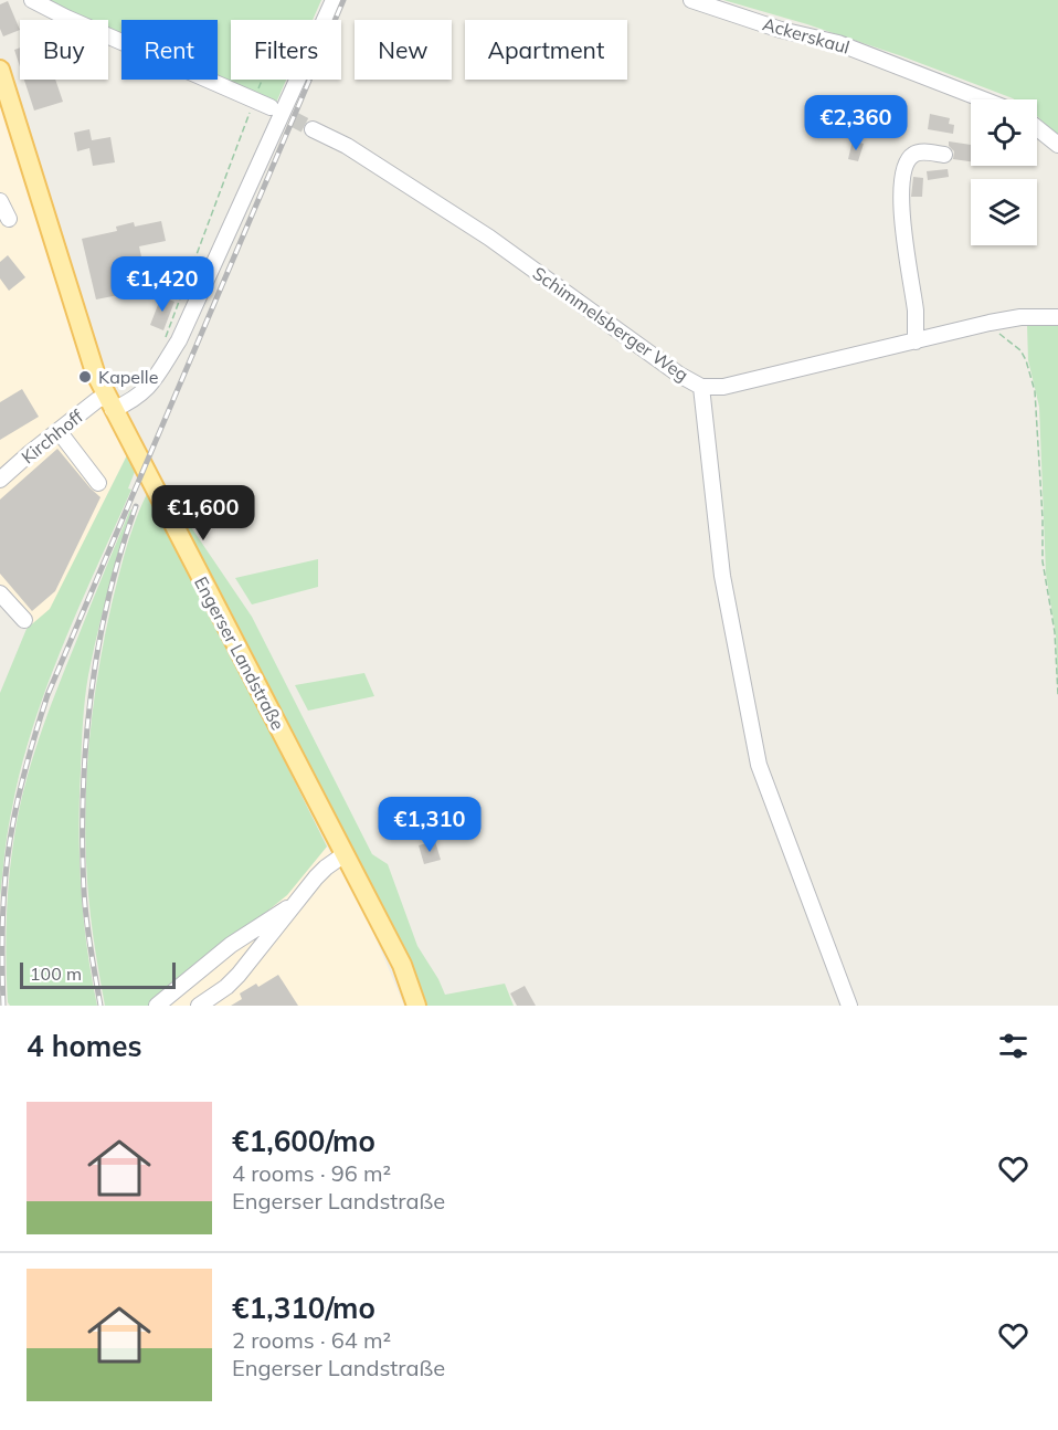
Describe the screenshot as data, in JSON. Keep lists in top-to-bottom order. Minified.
{"streets":{"main road":["Engerser Landstraße"],"street":["Ackerskaul","Schimmelsberger Weg","Kirchhoff"]},"crossings":[["Kirchhoff","Engerser Landstraße"]],"places":["Kapelle"],"scale_bar":"100 m","page":{"chip":["Buy","Rent","Filters","New","Apartment"],"price":["€2,360","€1,420","€1,600","€1,310"],"scale":"100 m","heading":"4 homes","list":[{"name":"€1,600/mo","note":"4 rooms · 96 m² · Engerser Landstraße"},{"name":"€1,310/mo","note":"2 rooms · 64 m² · Engerser Landstraße"}]}}
